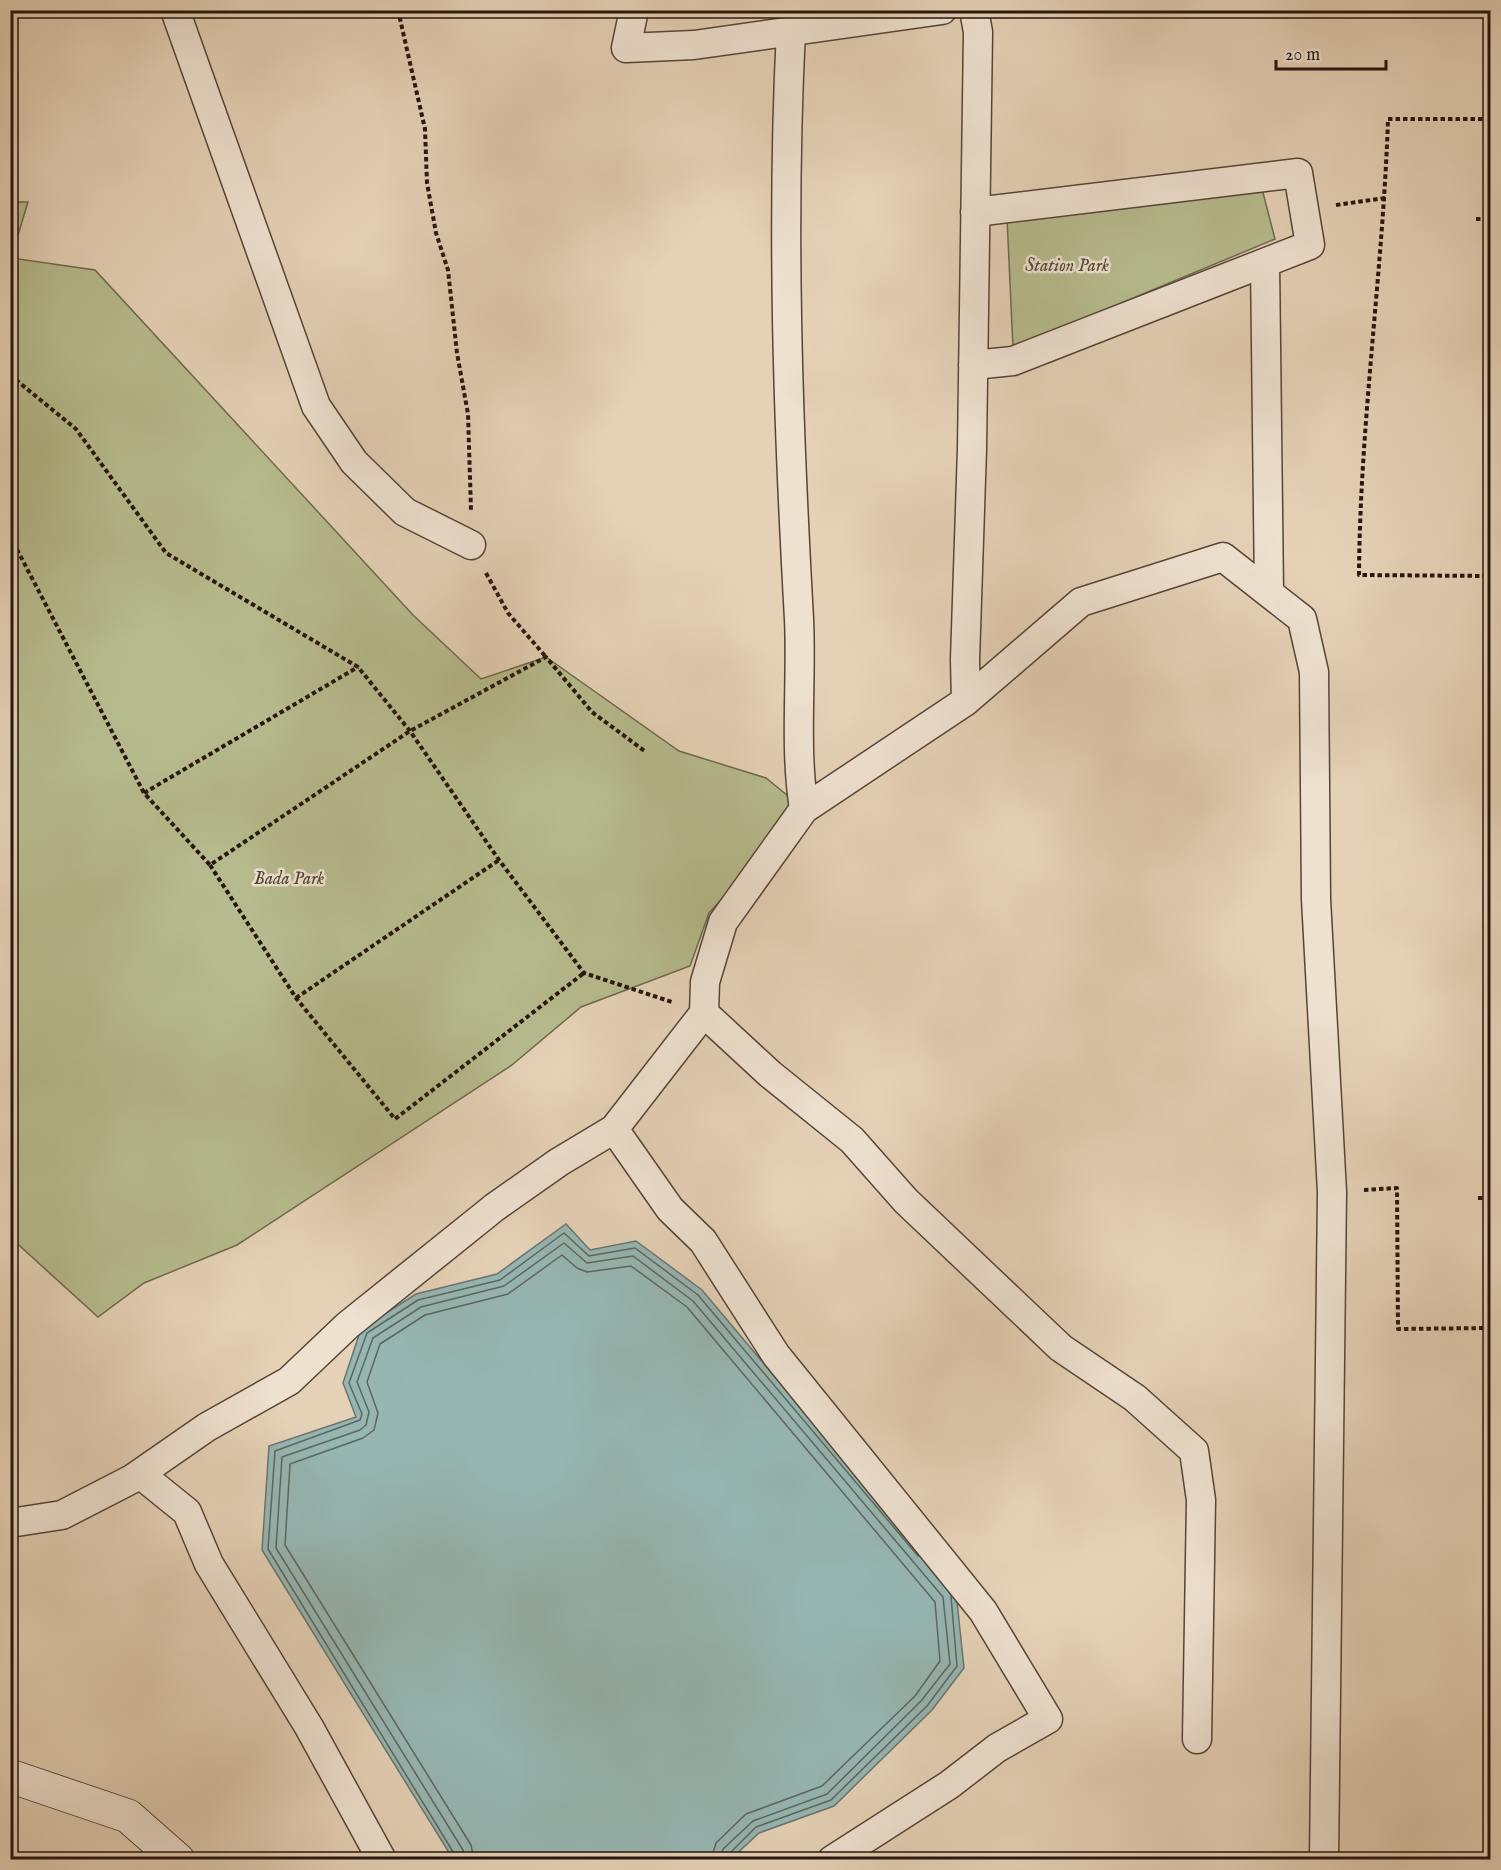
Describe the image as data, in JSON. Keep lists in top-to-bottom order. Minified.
{"parks":["Station Park","Bada Park"],"scale_bar":"20 m"}
